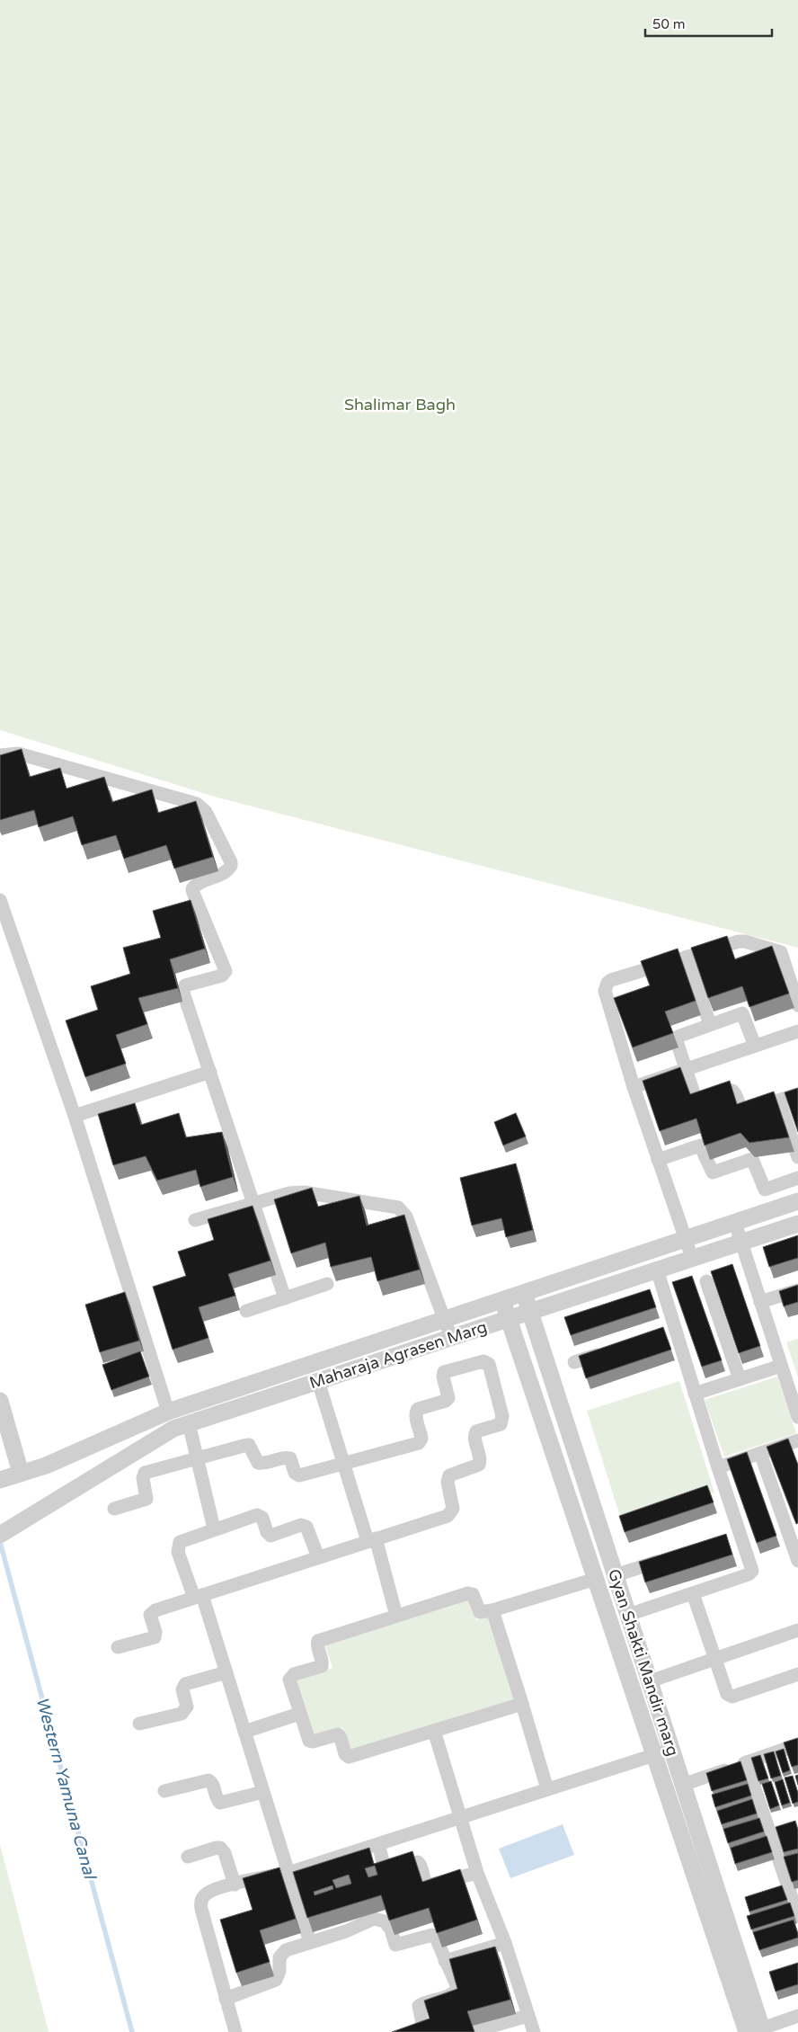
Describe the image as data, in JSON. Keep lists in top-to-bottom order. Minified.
{"streets":{"street":["Maharaja Agrasen Marg","Gyan Shakti Mandir marg"]},"crossings":[["Maharaja Agrasen Marg","Gyan Shakti Mandir marg"]],"water":["Western Yamuna Canal"],"parks":["Shalimar Bagh"],"scale_bar":"50 m"}
